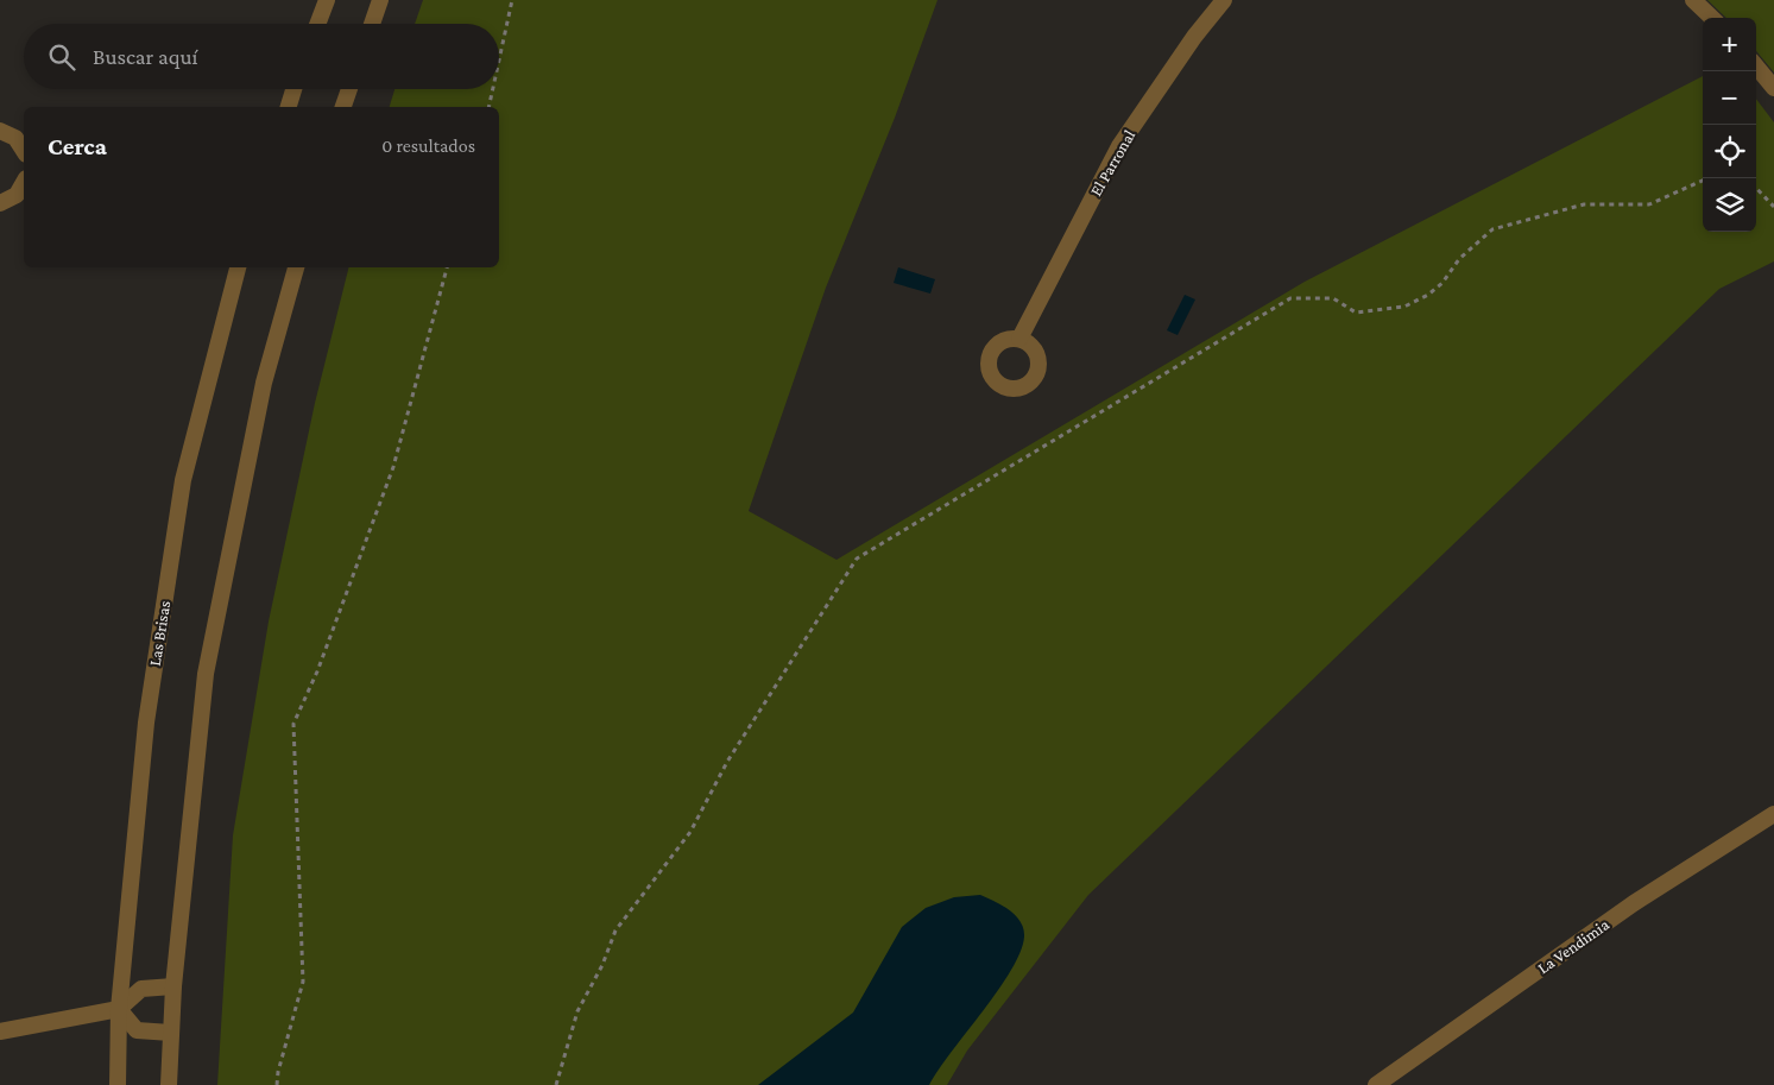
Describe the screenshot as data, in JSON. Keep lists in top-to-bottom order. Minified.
{"streets":{"street":["El Parronal","Las Brisas","La Vendimia"]},"page":{"map_buttons":["+","−"],"search":"Buscar aquí","heading":["Cerca","0 resultados"]}}
